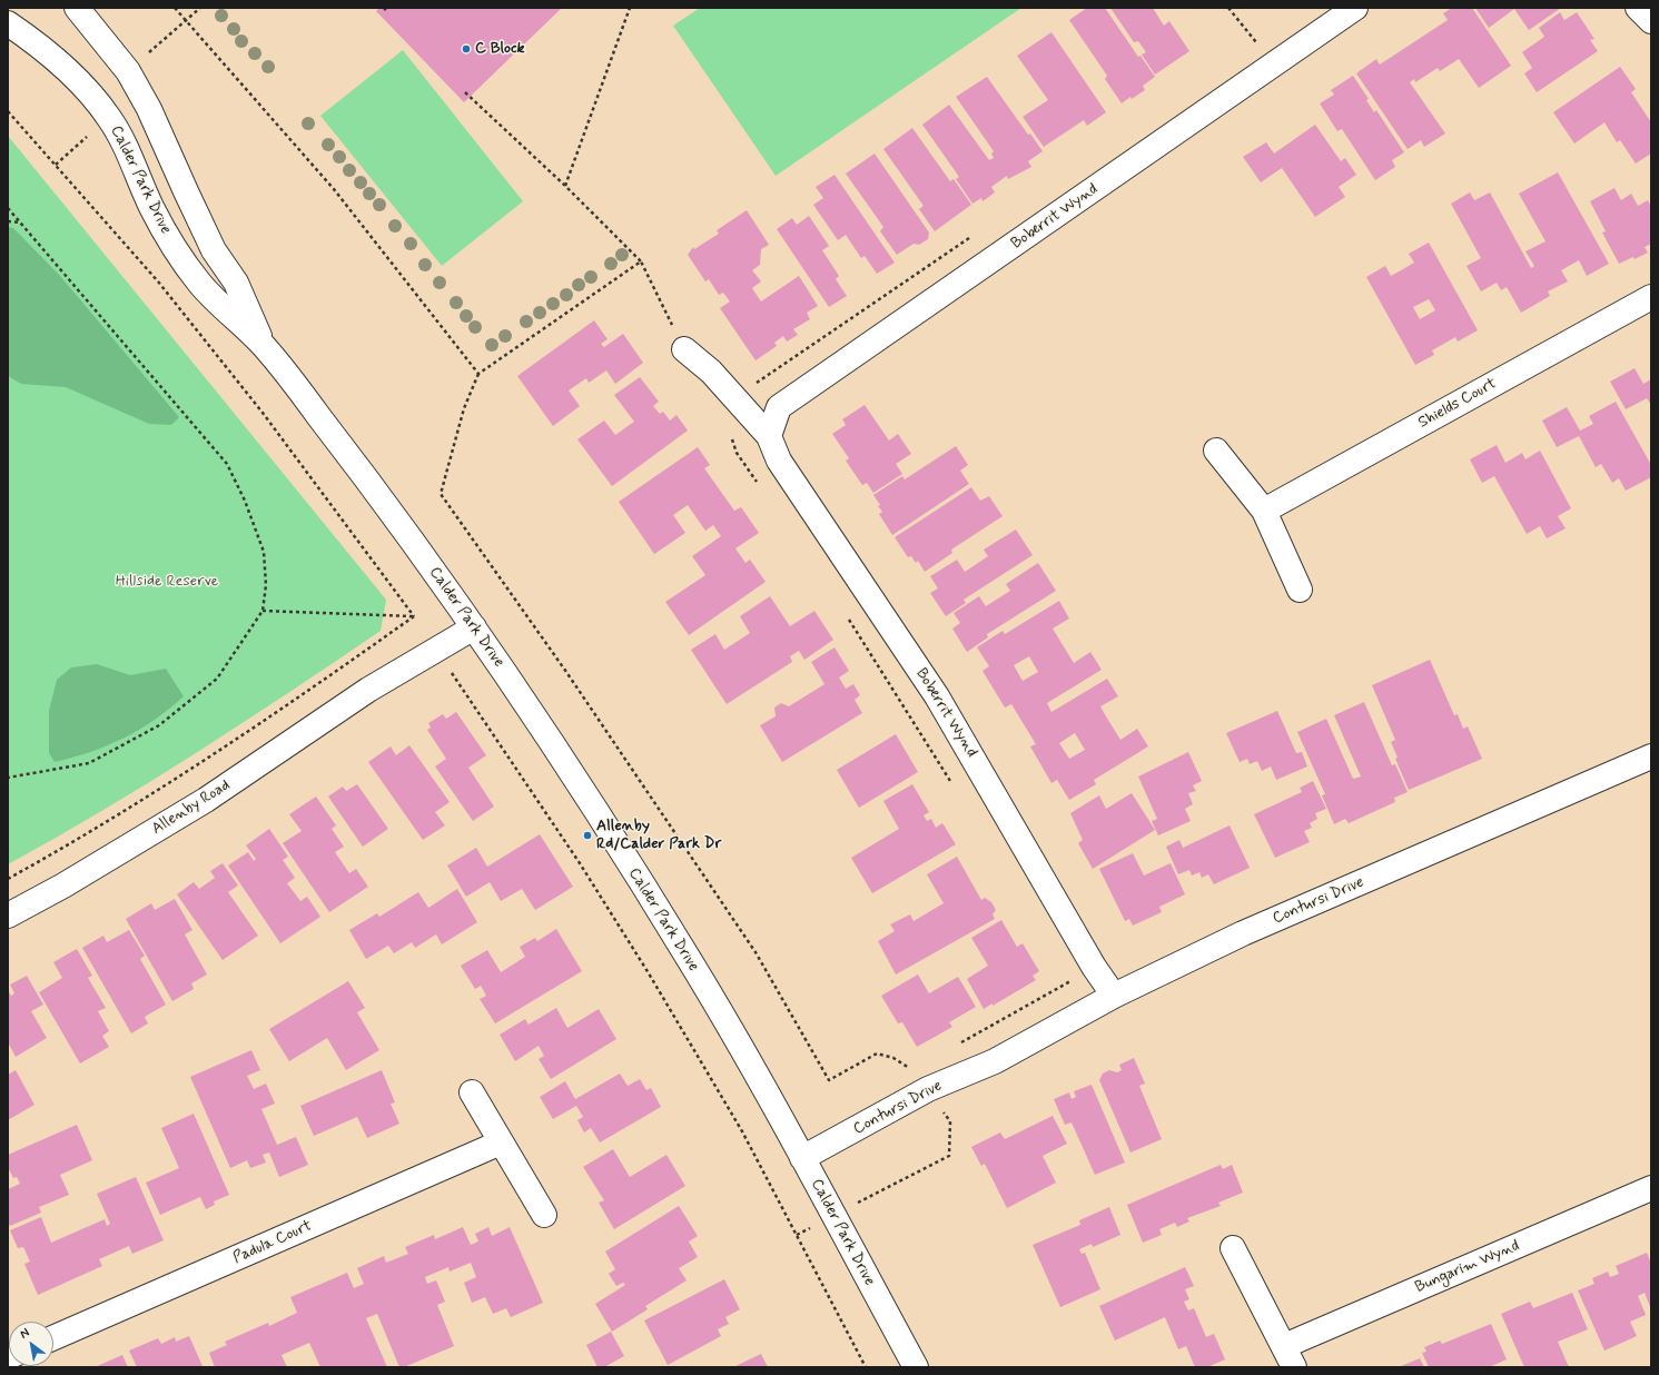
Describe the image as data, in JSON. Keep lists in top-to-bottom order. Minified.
{"streets":{"street":["Calder Park Drive","Boberrit Wynd","Shields Court","Allenby Road","Contursi Drive","Padula Court","Bungarim Wynd"]},"crossings":[["Calder Park Drive","Allenby Road"],["Calder Park Drive","Contursi Drive"],["Boberrit Wynd","Contursi Drive"]],"parks":["Hillside Reserve"],"places":["C Block","Allenby Rd/Calder Park Dr"],"north":"top left"}
